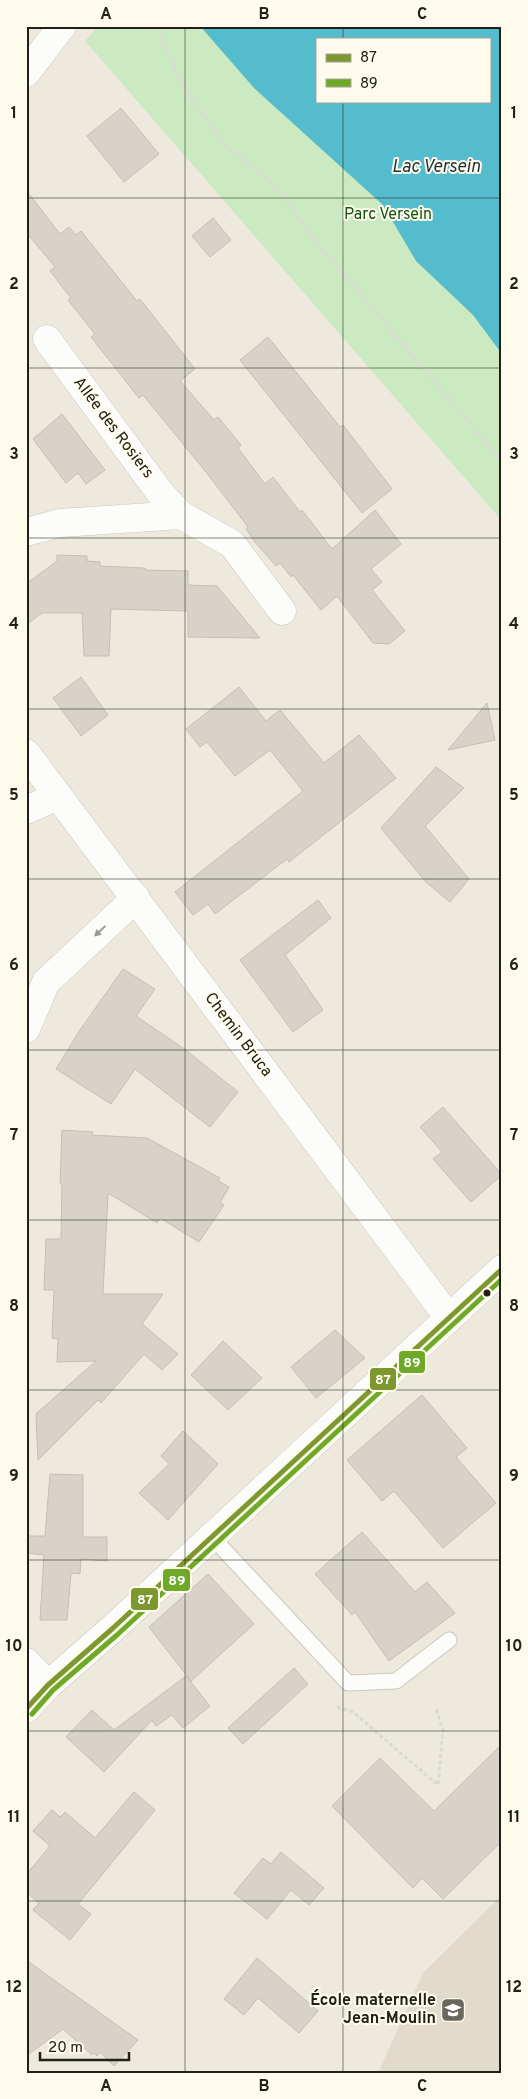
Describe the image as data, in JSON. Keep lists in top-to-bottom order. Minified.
{"streets":{"street":["Allée des Rosiers","Chemin Bruca"]},"water":["Lac Versein"],"parks":["Parc Versein"],"places":{"school or university":["École maternelle Jean-Moulin"]},"lines":["transit line 87","transit line 89"],"legend":["87","89"],"scale_bar":"20 m","grid":{"columns":["A","B","C"],"rows":["1","2","3","4","5","6","7","8","9","10","11","12"]}}
